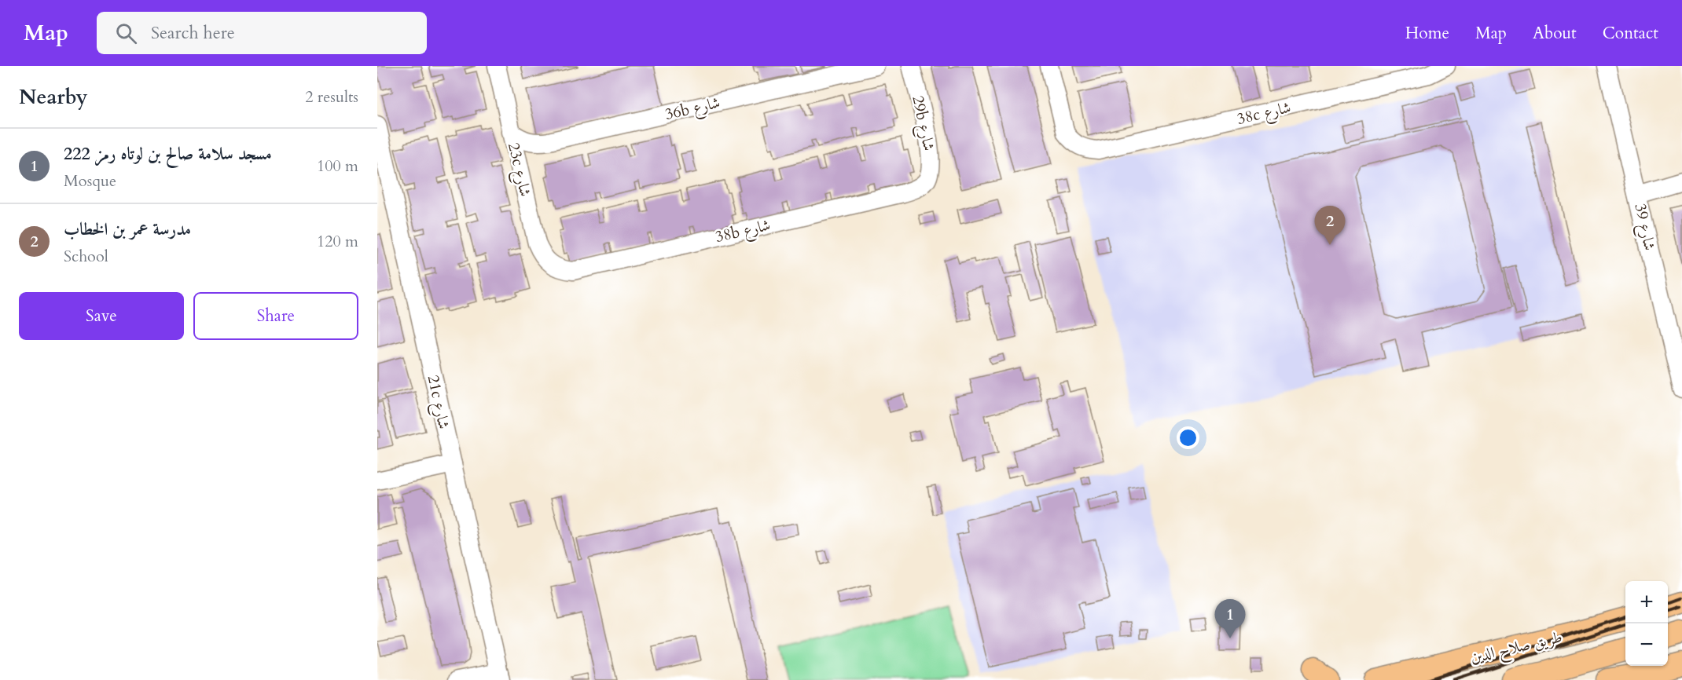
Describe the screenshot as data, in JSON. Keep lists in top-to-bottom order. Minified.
{"streets":{"main road":["طريق صلاح الدين"],"street":["36b شارع","38c شارع","29b شارع","23c شارع","شارع 39","38b شارع","21c شارع"]},"crossings":[["36b شارع","23c شارع"],["29b شارع","38b شارع"],["23c شارع","38b شارع"]],"page":{"header":"Map","search":"Search here","nav":["Home","Map","About","Contact"],"heading":["Nearby","2 results"],"list":[{"mark":"1","name":"مسجد سلامة صالح بن لوتاه رمز 222","note":"Mosque","value":"100 m"},{"mark":"2","name":"مدرسة عمر بن الخطاب","note":"School","value":"120 m"}],"pins":["2","1"],"buttons":["Save","Share"],"map_buttons":["+","−"]}}
